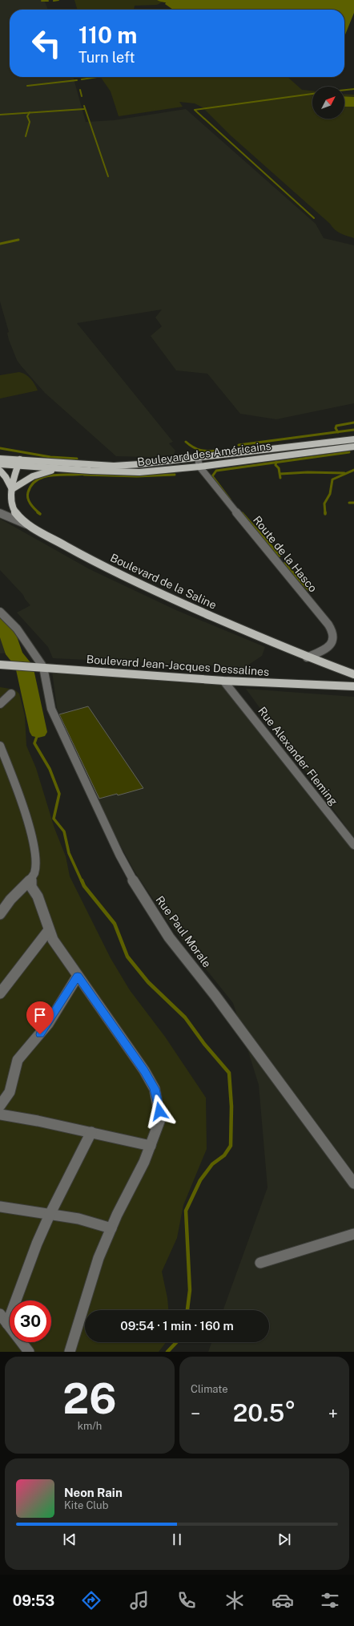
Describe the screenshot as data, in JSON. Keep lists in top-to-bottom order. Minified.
{"streets":{"main road":["Boulevard des Américains","Boulevard de la Saline","Boulevard Jean-Jacques Dessalines"],"street":["Route de la Hasco","Rue Alexander Fleming","Rue Paul Morale"]},"crossings":[["Boulevard des Américains","Route de la Hasco"],["Boulevard des Américains","Boulevard de la Saline"],["Route de la Hasco","Boulevard de la Saline"],["Boulevard Jean-Jacques Dessalines","Rue Alexander Fleming"],["Boulevard Jean-Jacques Dessalines","Rue Paul Morale"]],"north":"top right","page":{"turn":["110 m","Turn left"],"limit":"30","trip":"09:54 · 1 min · 160 m","tile":[["26","km/h"],"Climate"],"heat":["−","20.5°","+"],"song":["Neon Rain","Kite Club"],"tabs":"09:53"}}
